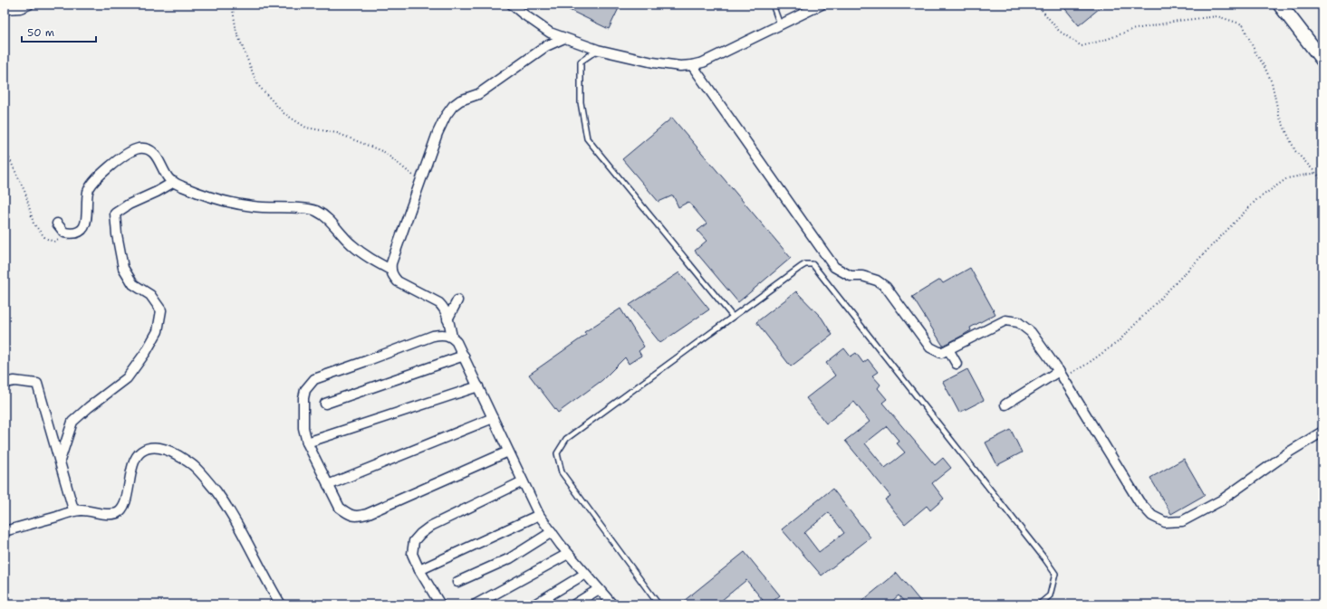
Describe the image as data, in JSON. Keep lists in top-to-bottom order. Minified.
{"scale_bar":"50 m"}
